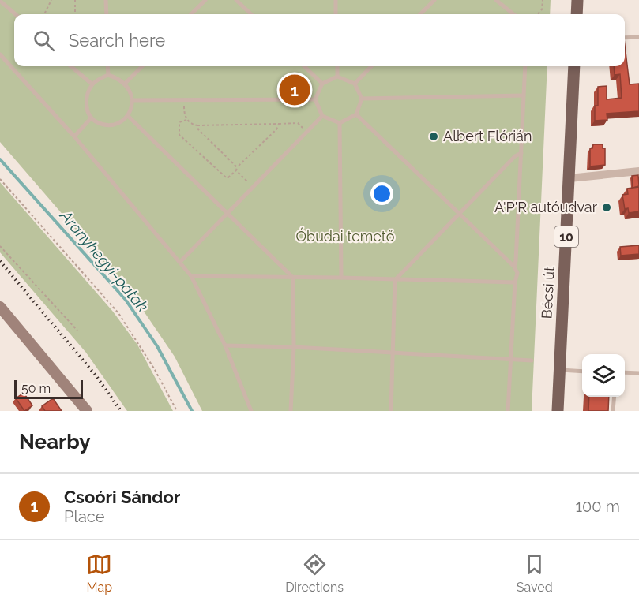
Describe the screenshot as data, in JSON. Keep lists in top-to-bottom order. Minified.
{"streets":{"main road":["10","Bécsi út"]},"water":["Aranyhegyi-patak"],"parks":["Óbudai temető"],"places":["Albert Flórián","A'P'R autóudvar"],"scale_bar":"50 m","page":{"search":"Search here","pins":"1","scale":"50 m","heading":"Nearby","list":[{"mark":"1","name":"Csoóri Sándor","note":"Place","value":"100 m"}],"nav":["Map","Directions","Saved"]}}
